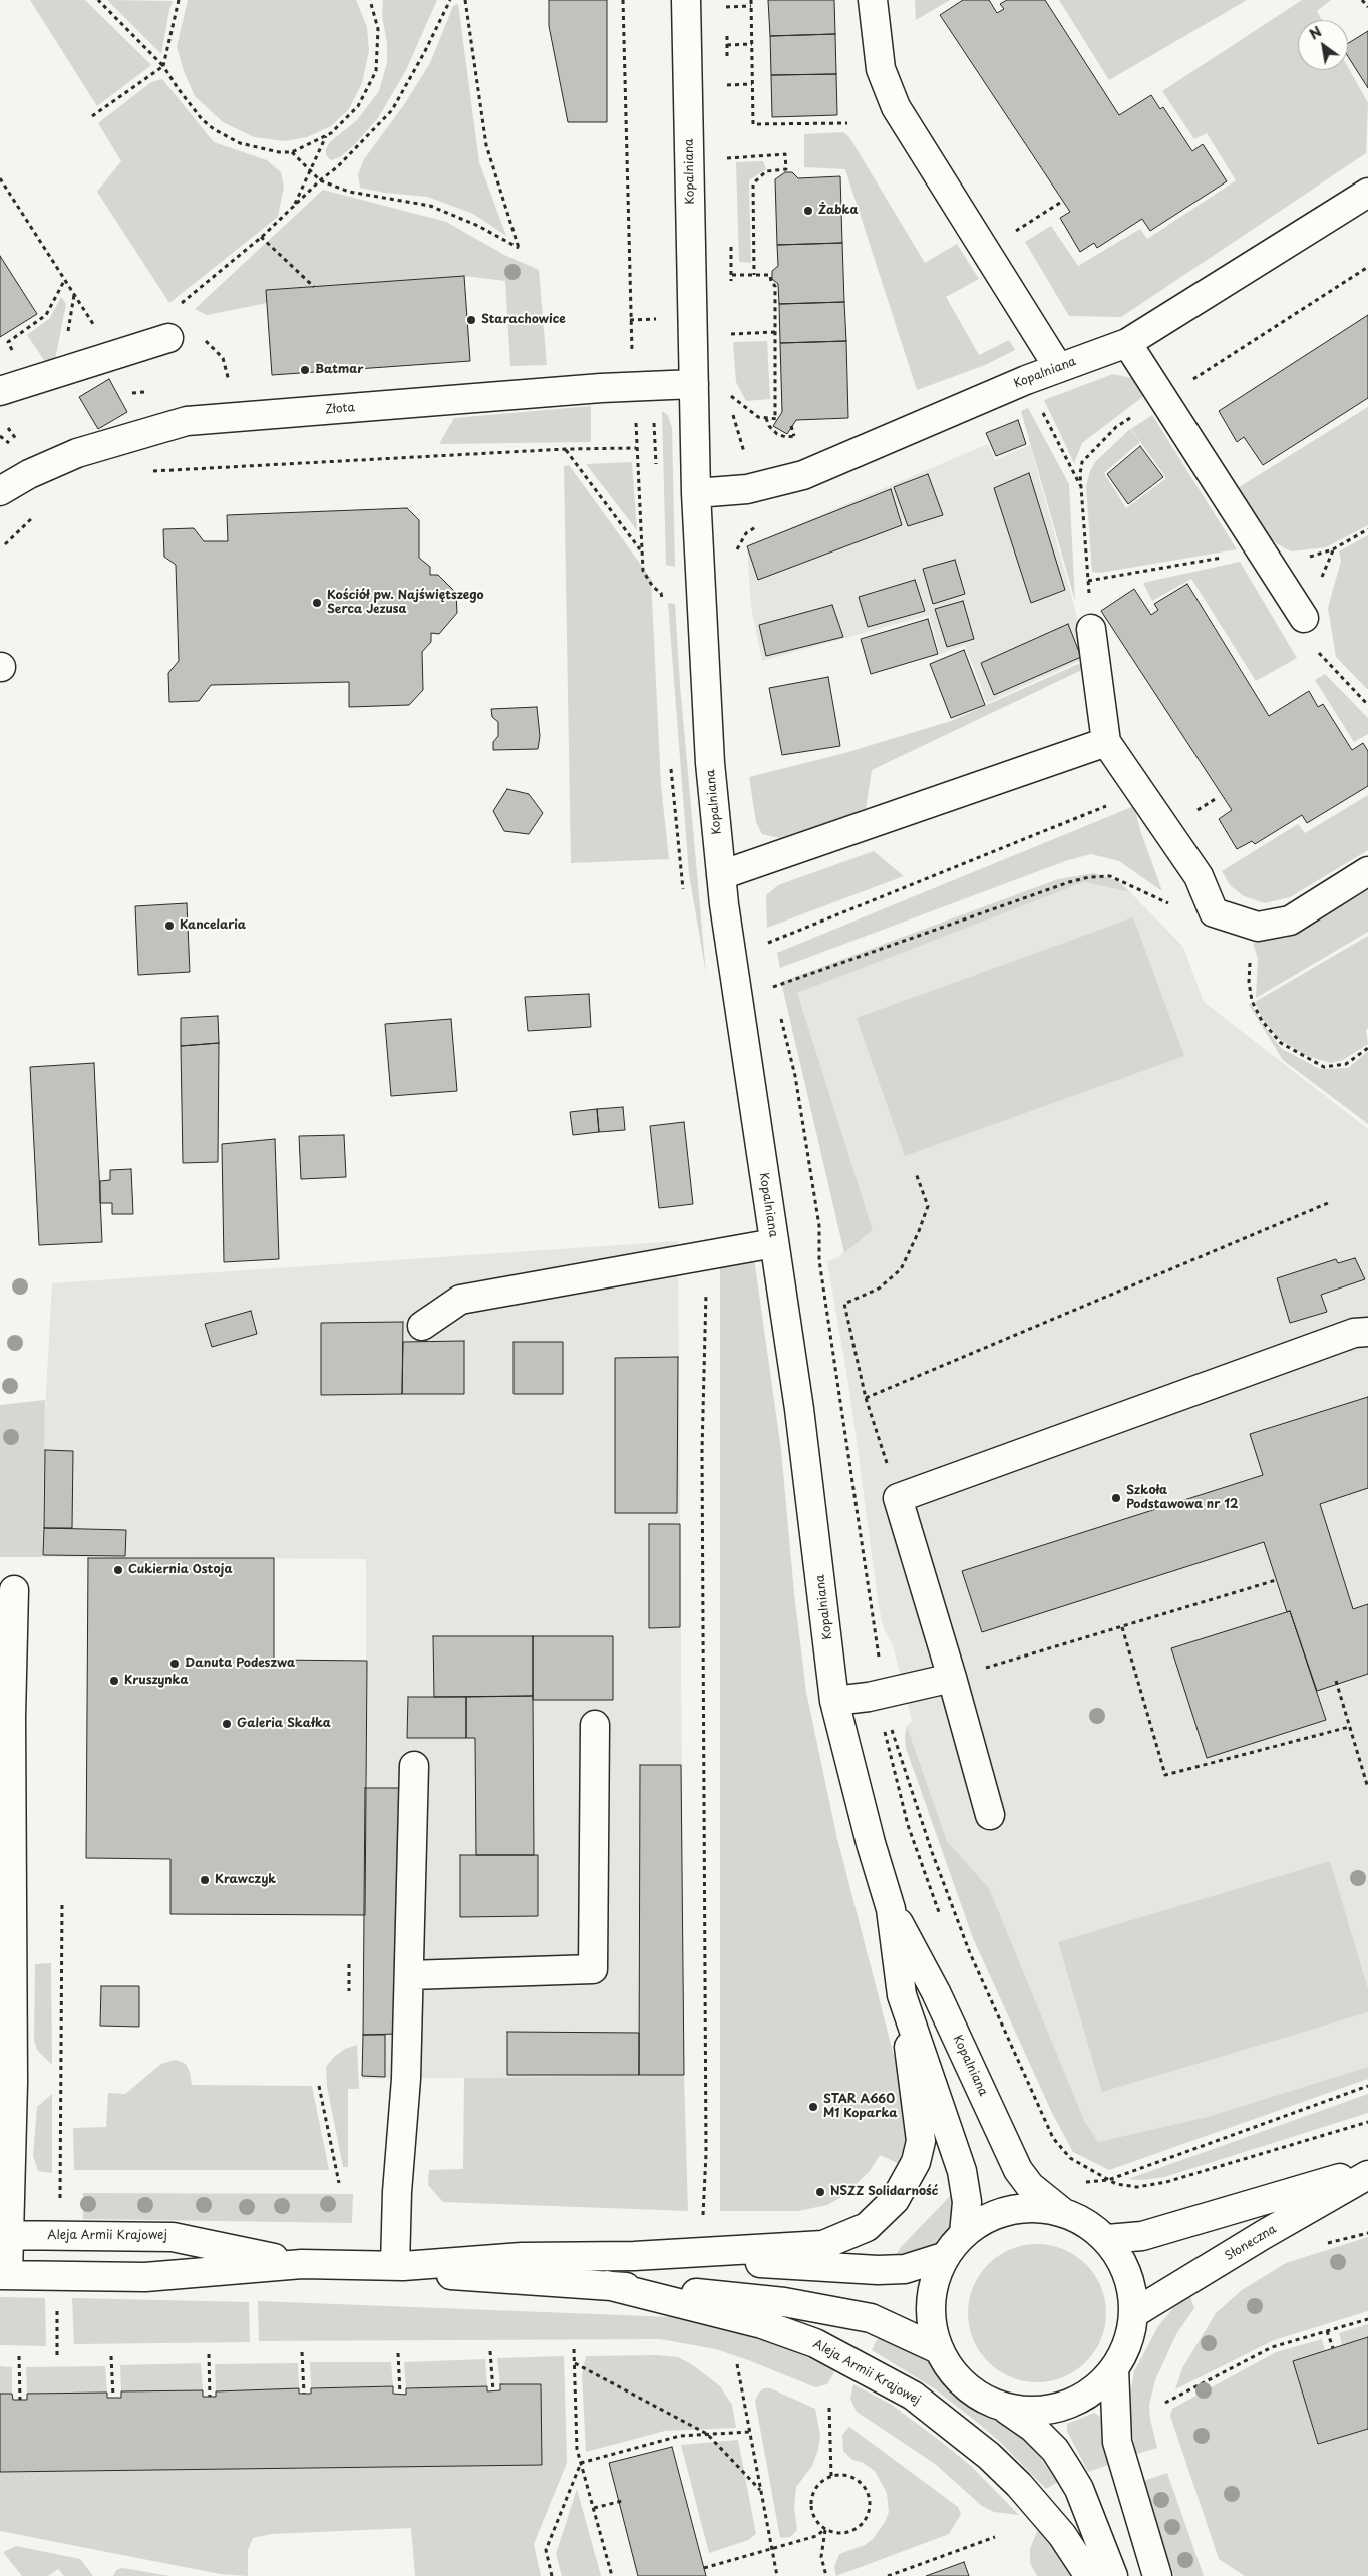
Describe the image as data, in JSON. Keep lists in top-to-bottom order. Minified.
{"streets":{"street":["Kopalniana","Złota","Aleja Armii Krajowej","Słoneczna"]},"crossings":[["Kopalniana","Złota"],["Kopalniana","Aleja Armii Krajowej"]],"places":["Żabka","Starachowice","Batmar","Kościół pw. Najświętszego Serca Jezusa","Kancelaria","Szkoła Podstawowa nr 12","Cukiernia Ostoja","Danuta Podeszwa","Kruszynka","Galeria Skałka","Krawczyk","STAR A660 M1 Koparka","NSZZ Solidarność"],"north":"top left"}
